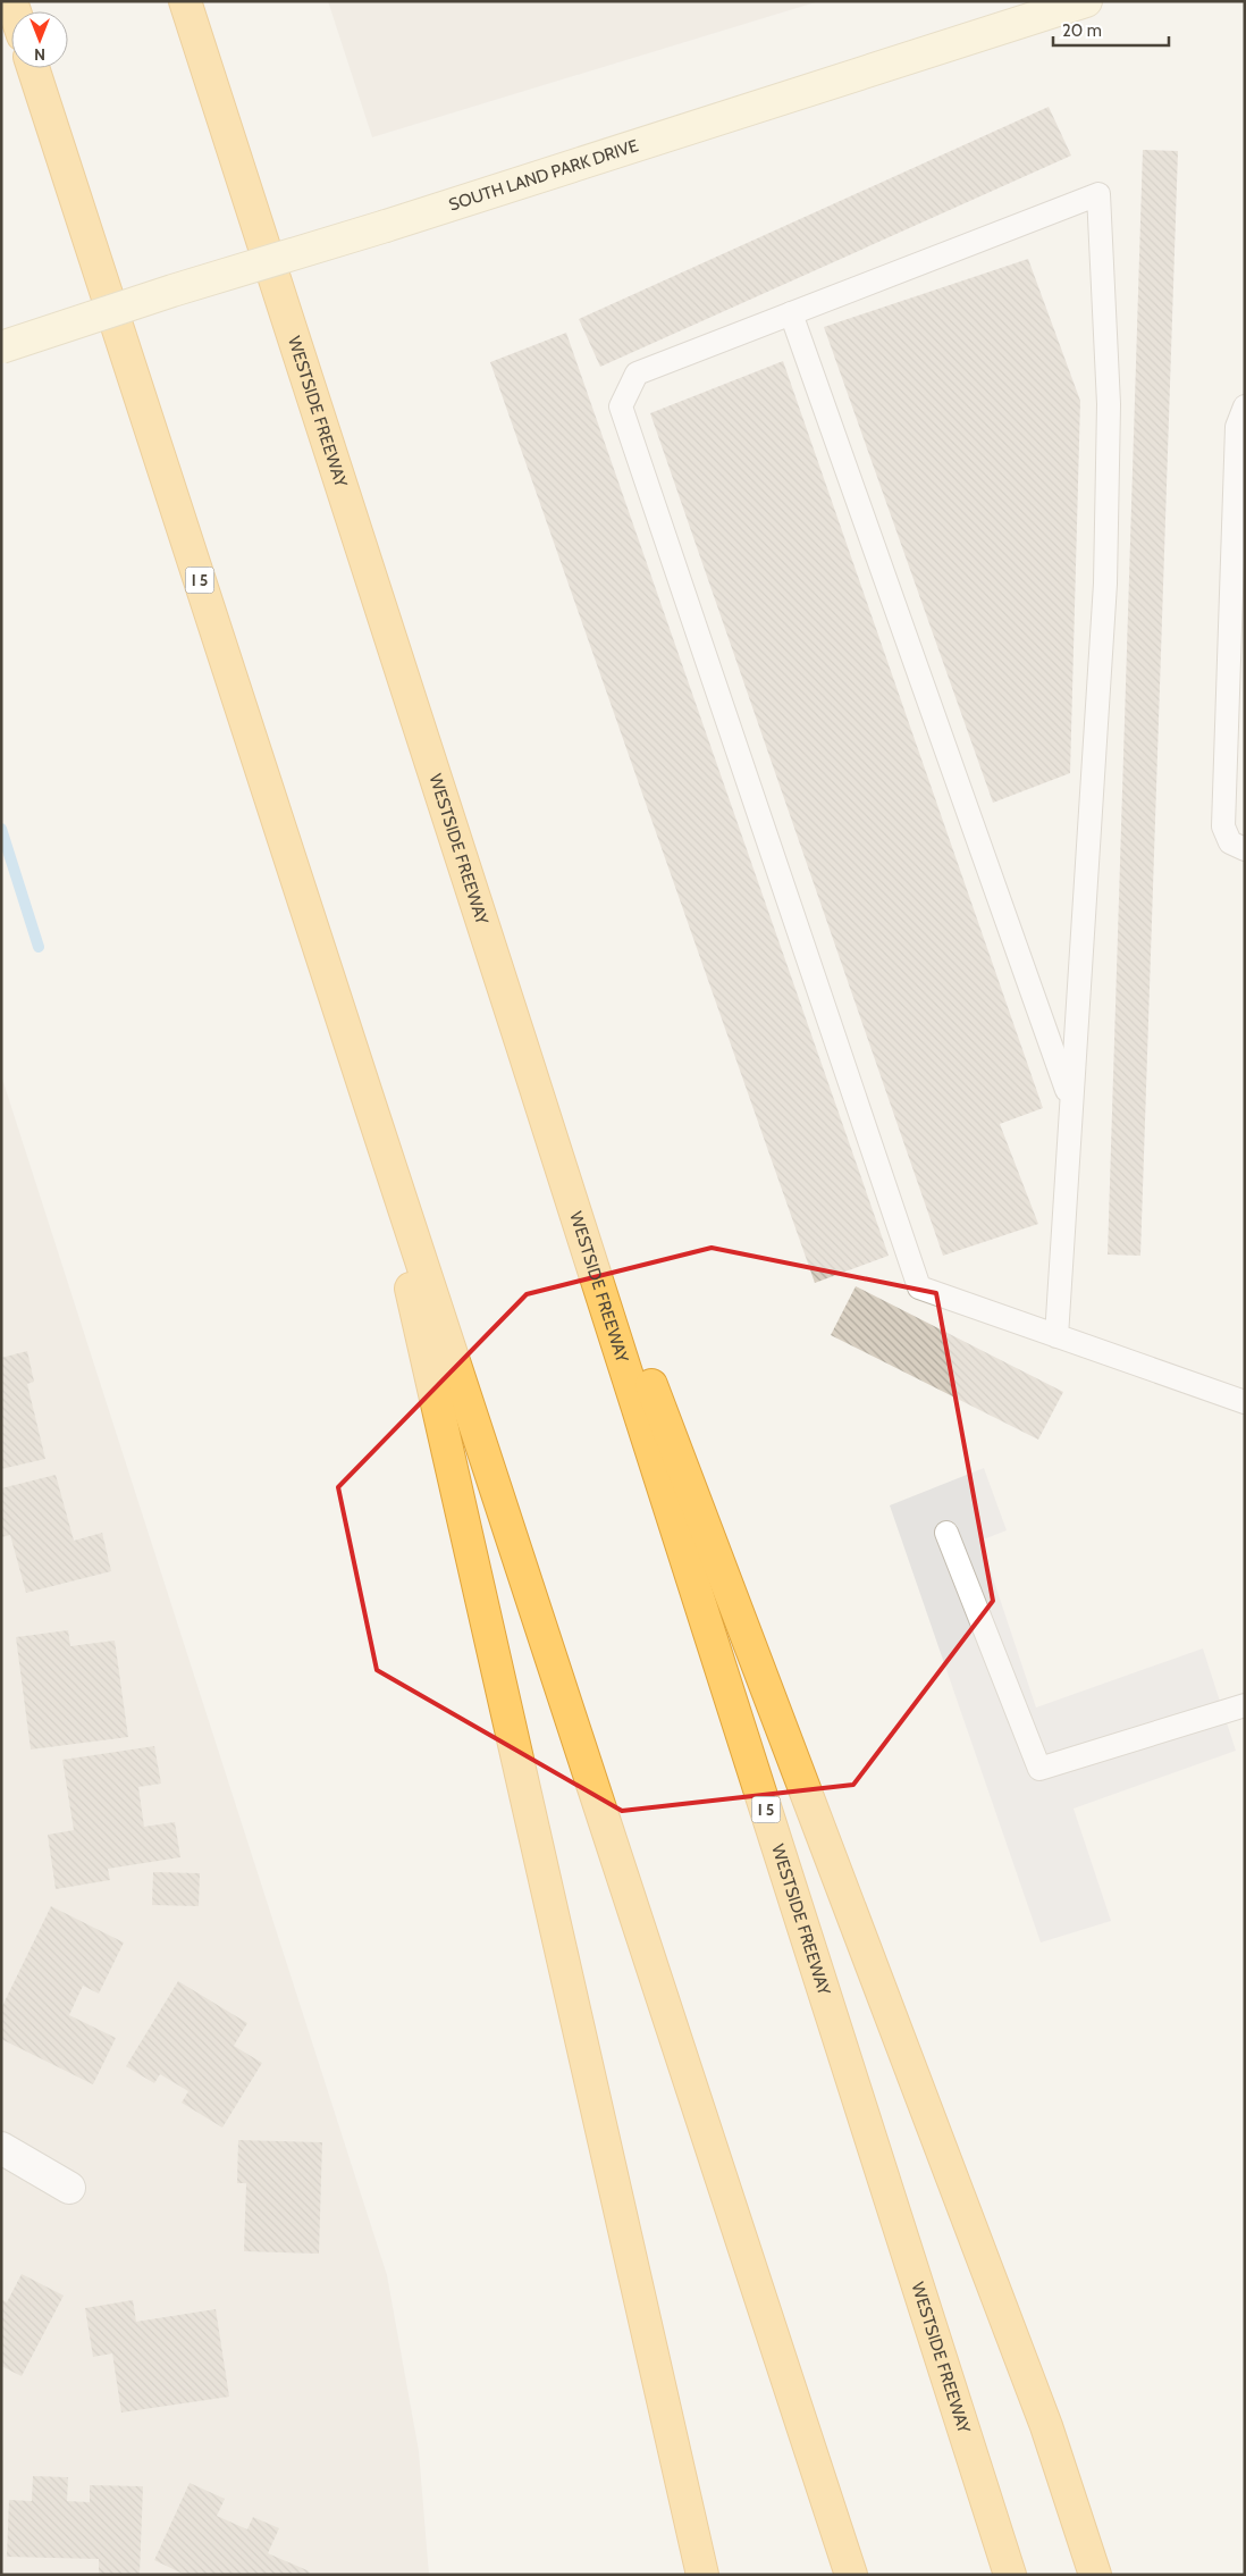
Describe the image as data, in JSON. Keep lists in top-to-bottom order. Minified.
{"streets":{"highway":["WESTSIDE FREEWAY","I 5"],"street":["SOUTH LAND PARK DRIVE"]},"scale_bar":"20 m","north":"bottom"}
